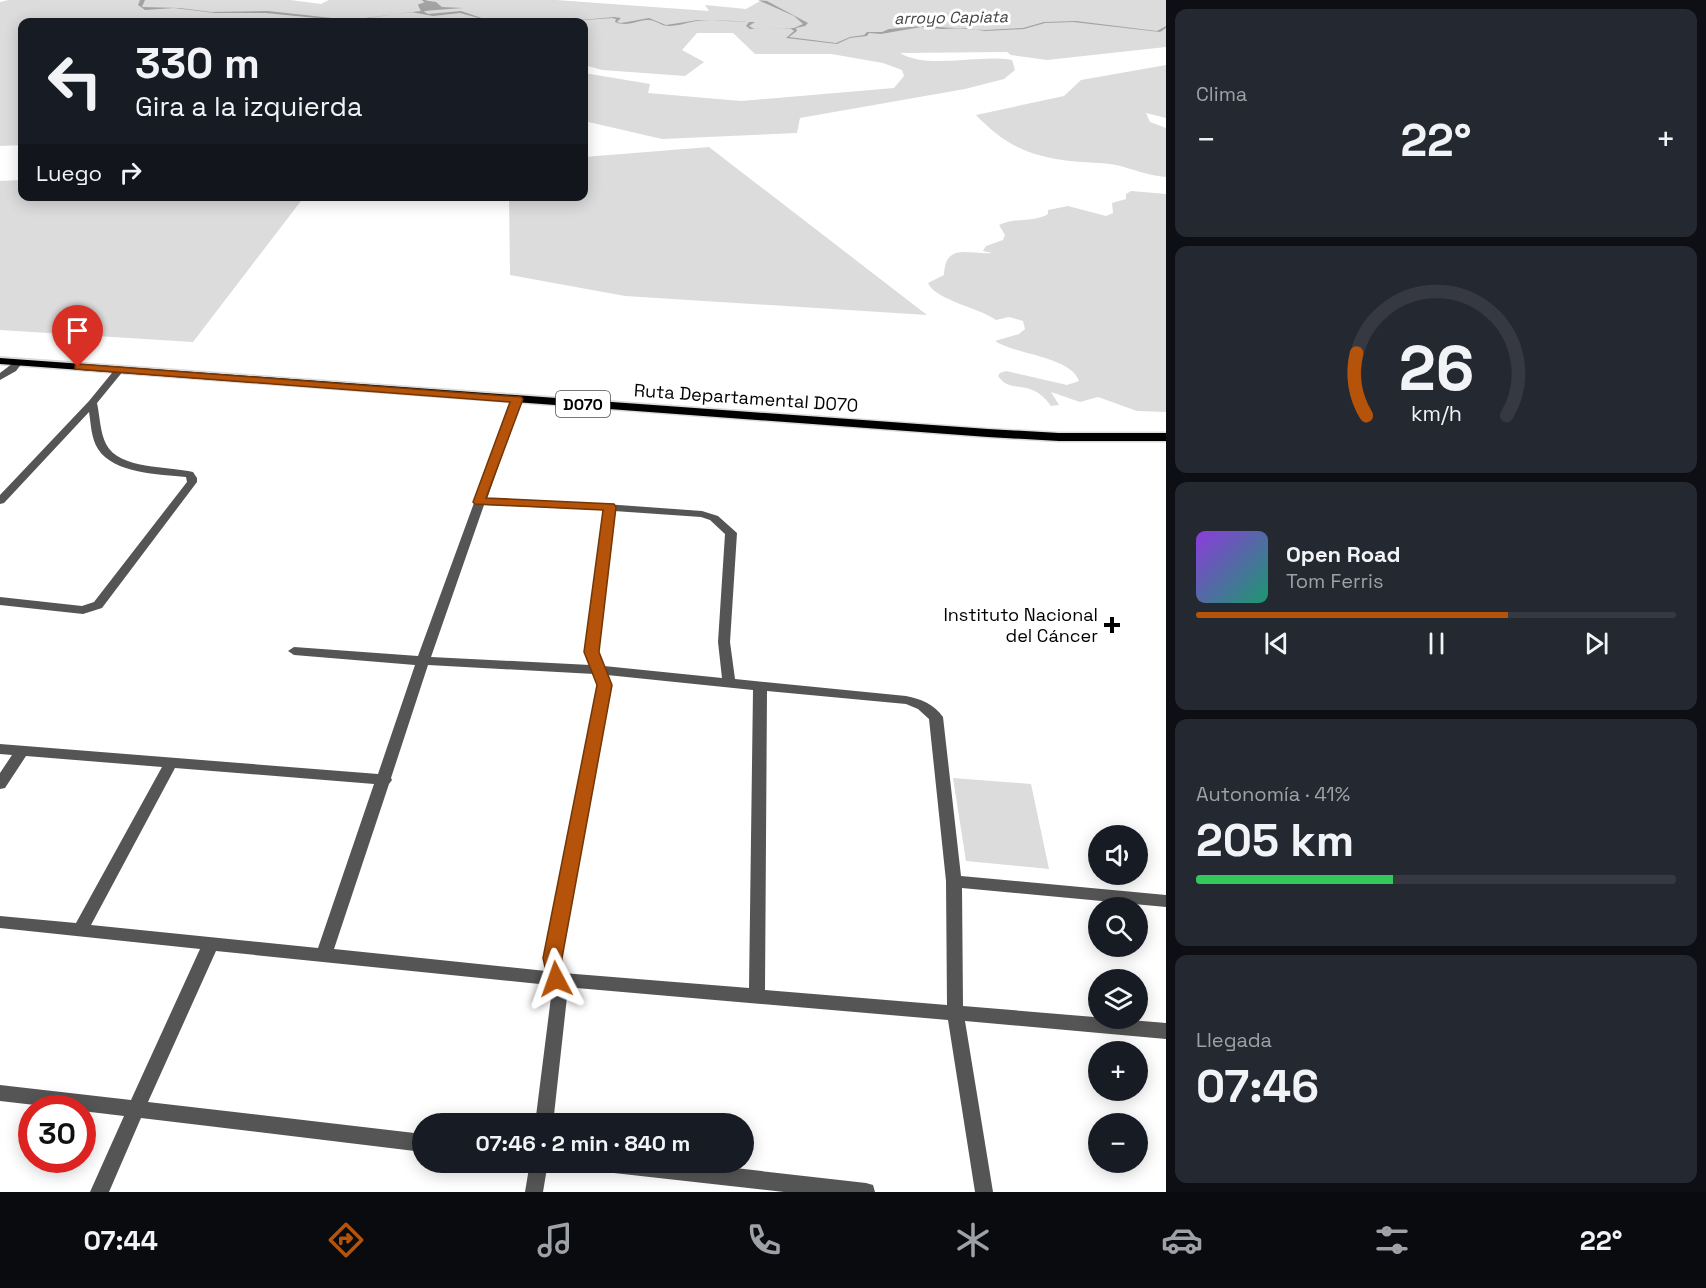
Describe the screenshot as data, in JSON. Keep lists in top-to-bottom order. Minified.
{"streets":{"main road":["Ruta Departamental D070","D070"]},"water":["arroyo Capiata"],"places":{"health":["Instituto Nacional del Cáncer"]},"page":{"tile":["Clima",["Autonomía · 41%","205 km"],["Llegada","07:46"]],"turn":["330 m","Gira a la izquierda"],"heat":["−","22°","+"],"then":"Luego","song":["Open Road","Tom Ferris"],"map_buttons":["+","−"],"limit":"30","trip":"07:46 · 2 min · 840 m","tabs":["07:44","22°"],"gauge":["26","km/h"]}}
